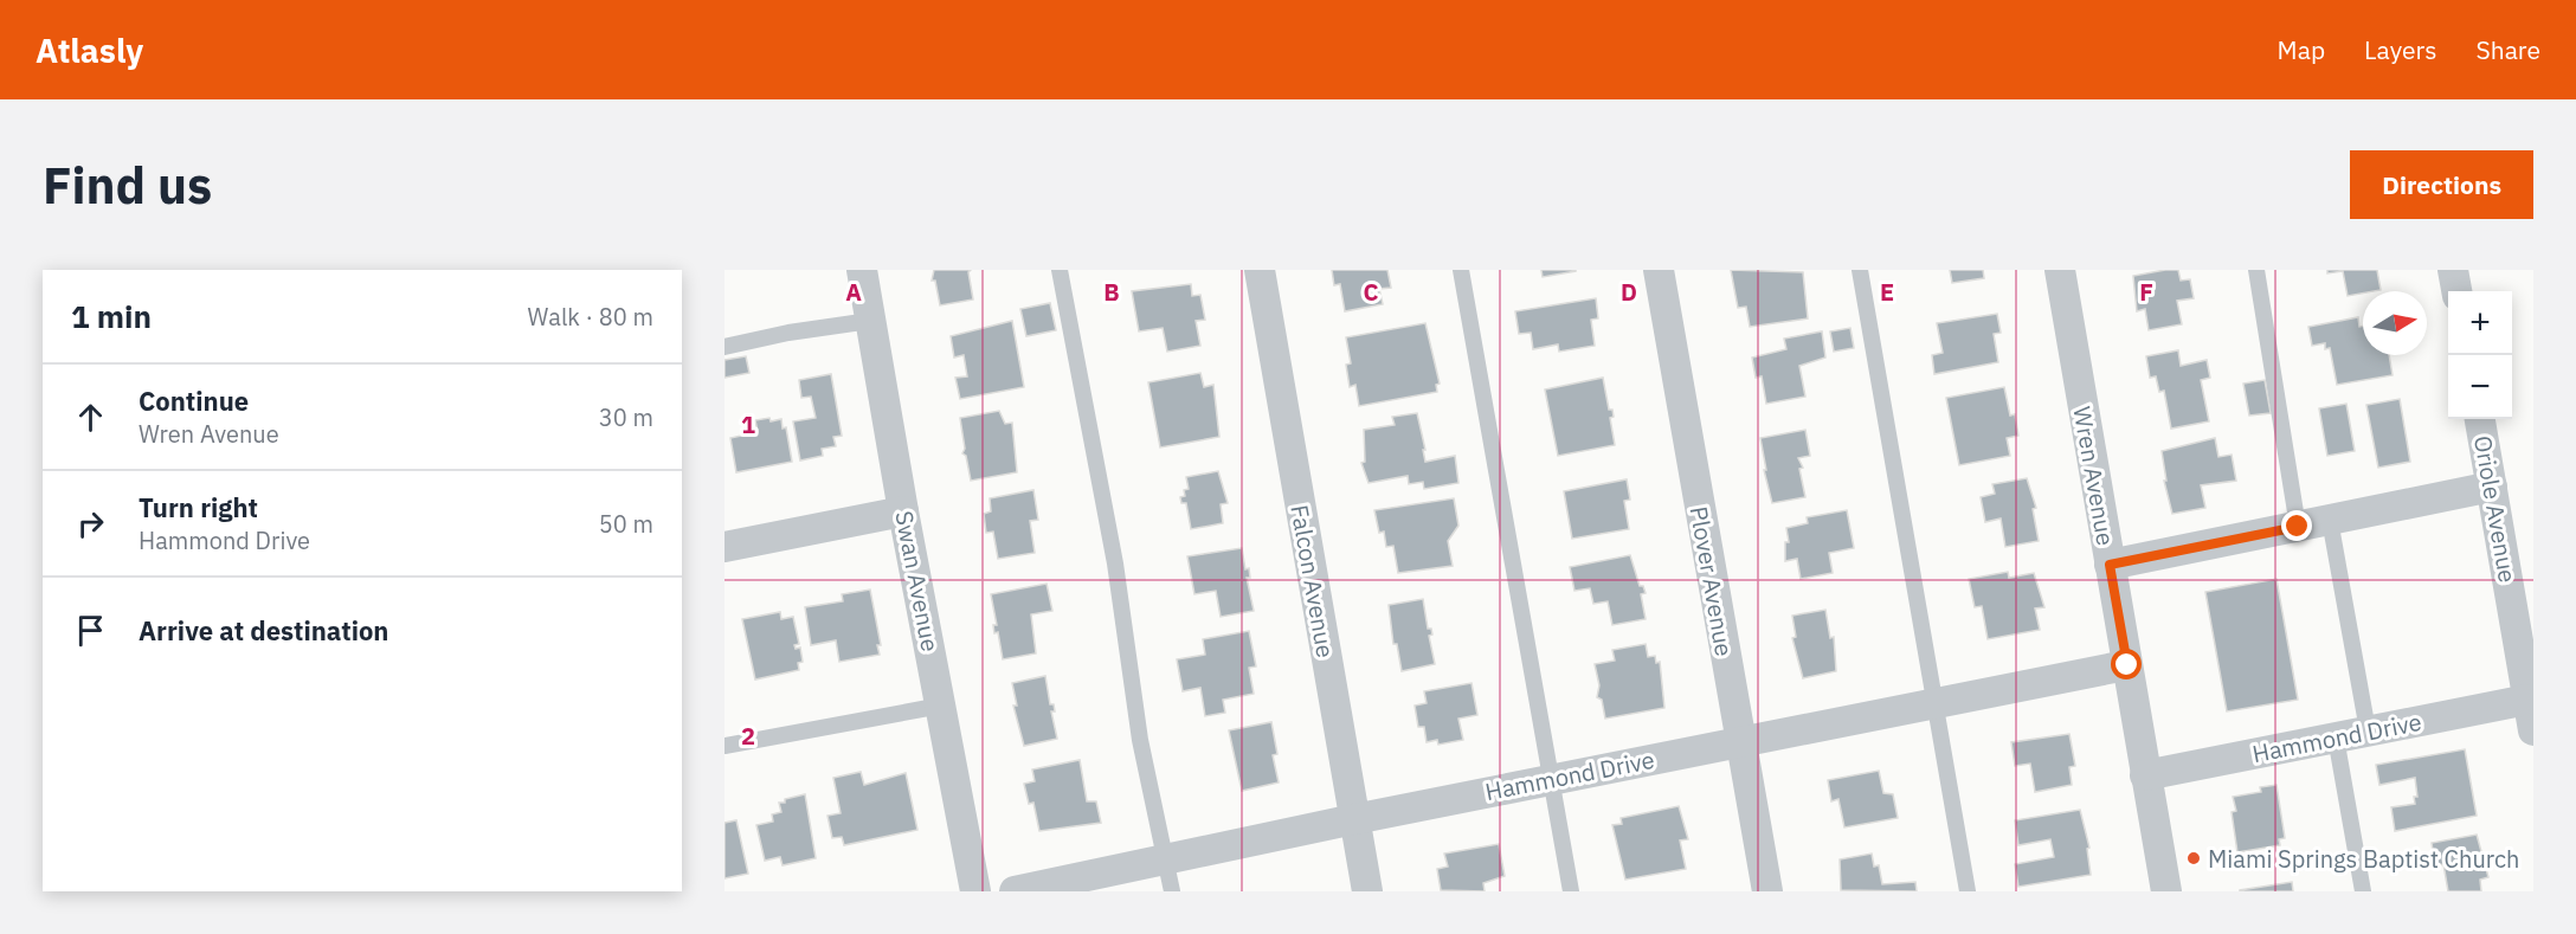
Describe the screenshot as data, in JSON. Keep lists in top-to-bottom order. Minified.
{"streets":{"street":["Wren Avenue","Oriole Avenue","Swan Avenue","Falcon Avenue","Plover Avenue","Hammond Drive"]},"crossings":[["Wren Avenue","Hammond Drive"],["Oriole Avenue","Hammond Drive"],["Falcon Avenue","Hammond Drive"],["Plover Avenue","Hammond Drive"]],"places":["Miami Springs Baptist Church"],"north":"right","page":{"header":"Atlasly","nav":["Map","Layers","Share"],"buttons":"Directions","title":"Find us","heading":["1 min","Walk · 80 m"],"map_buttons":["+","−"],"list":[["Continue","Wren Avenue","30 m"],["Turn right","Hammond Drive","50 m"],"Arrive at destination"]},"grid":{"columns":["A","B","C","D","E","F"],"rows":["1","2"]}}
